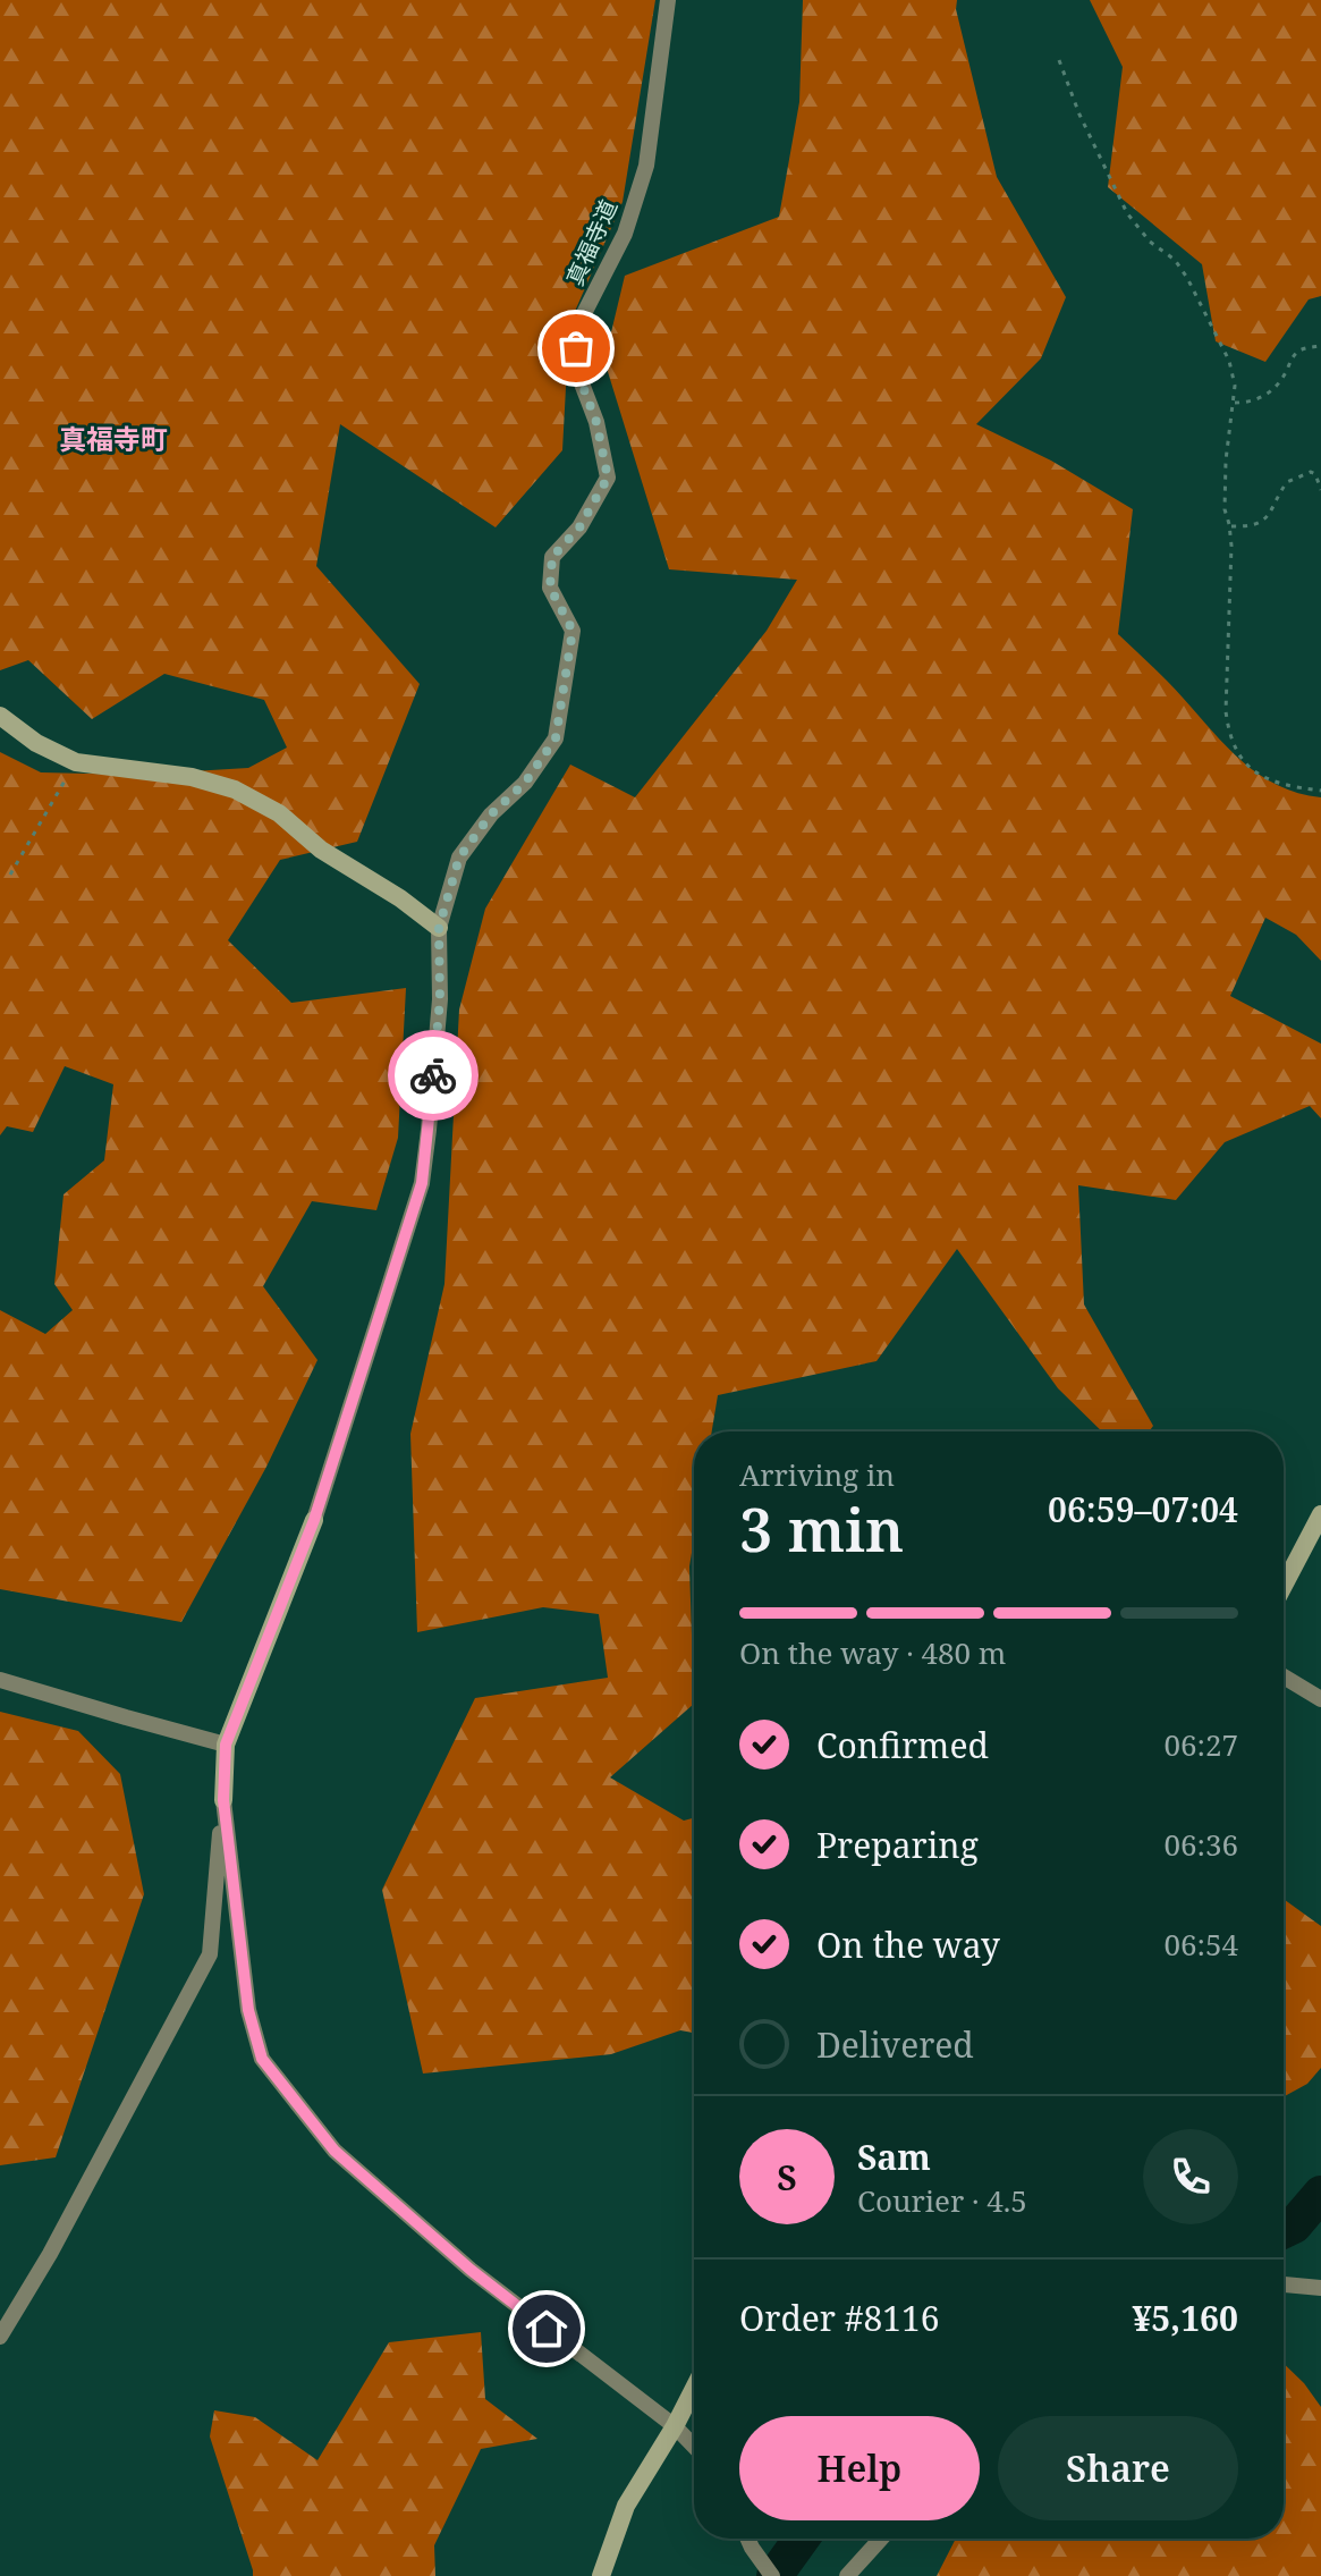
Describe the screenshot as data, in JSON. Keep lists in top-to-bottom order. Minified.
{"streets":{"street":["真福寺道"]},"districts":["真福寺町"],"page":{"heading":["3 min","Arriving in","06:59–07:04"],"panel":["Sam","Courier · 4.5","Order #8116","¥5,160"],"bar":"On the way · 480 m","list":[["Confirmed","06:27"],["Preparing","06:36"],["On the way","06:54"],"Delivered"],"round":"S","buttons":["Help","Share"]}}
